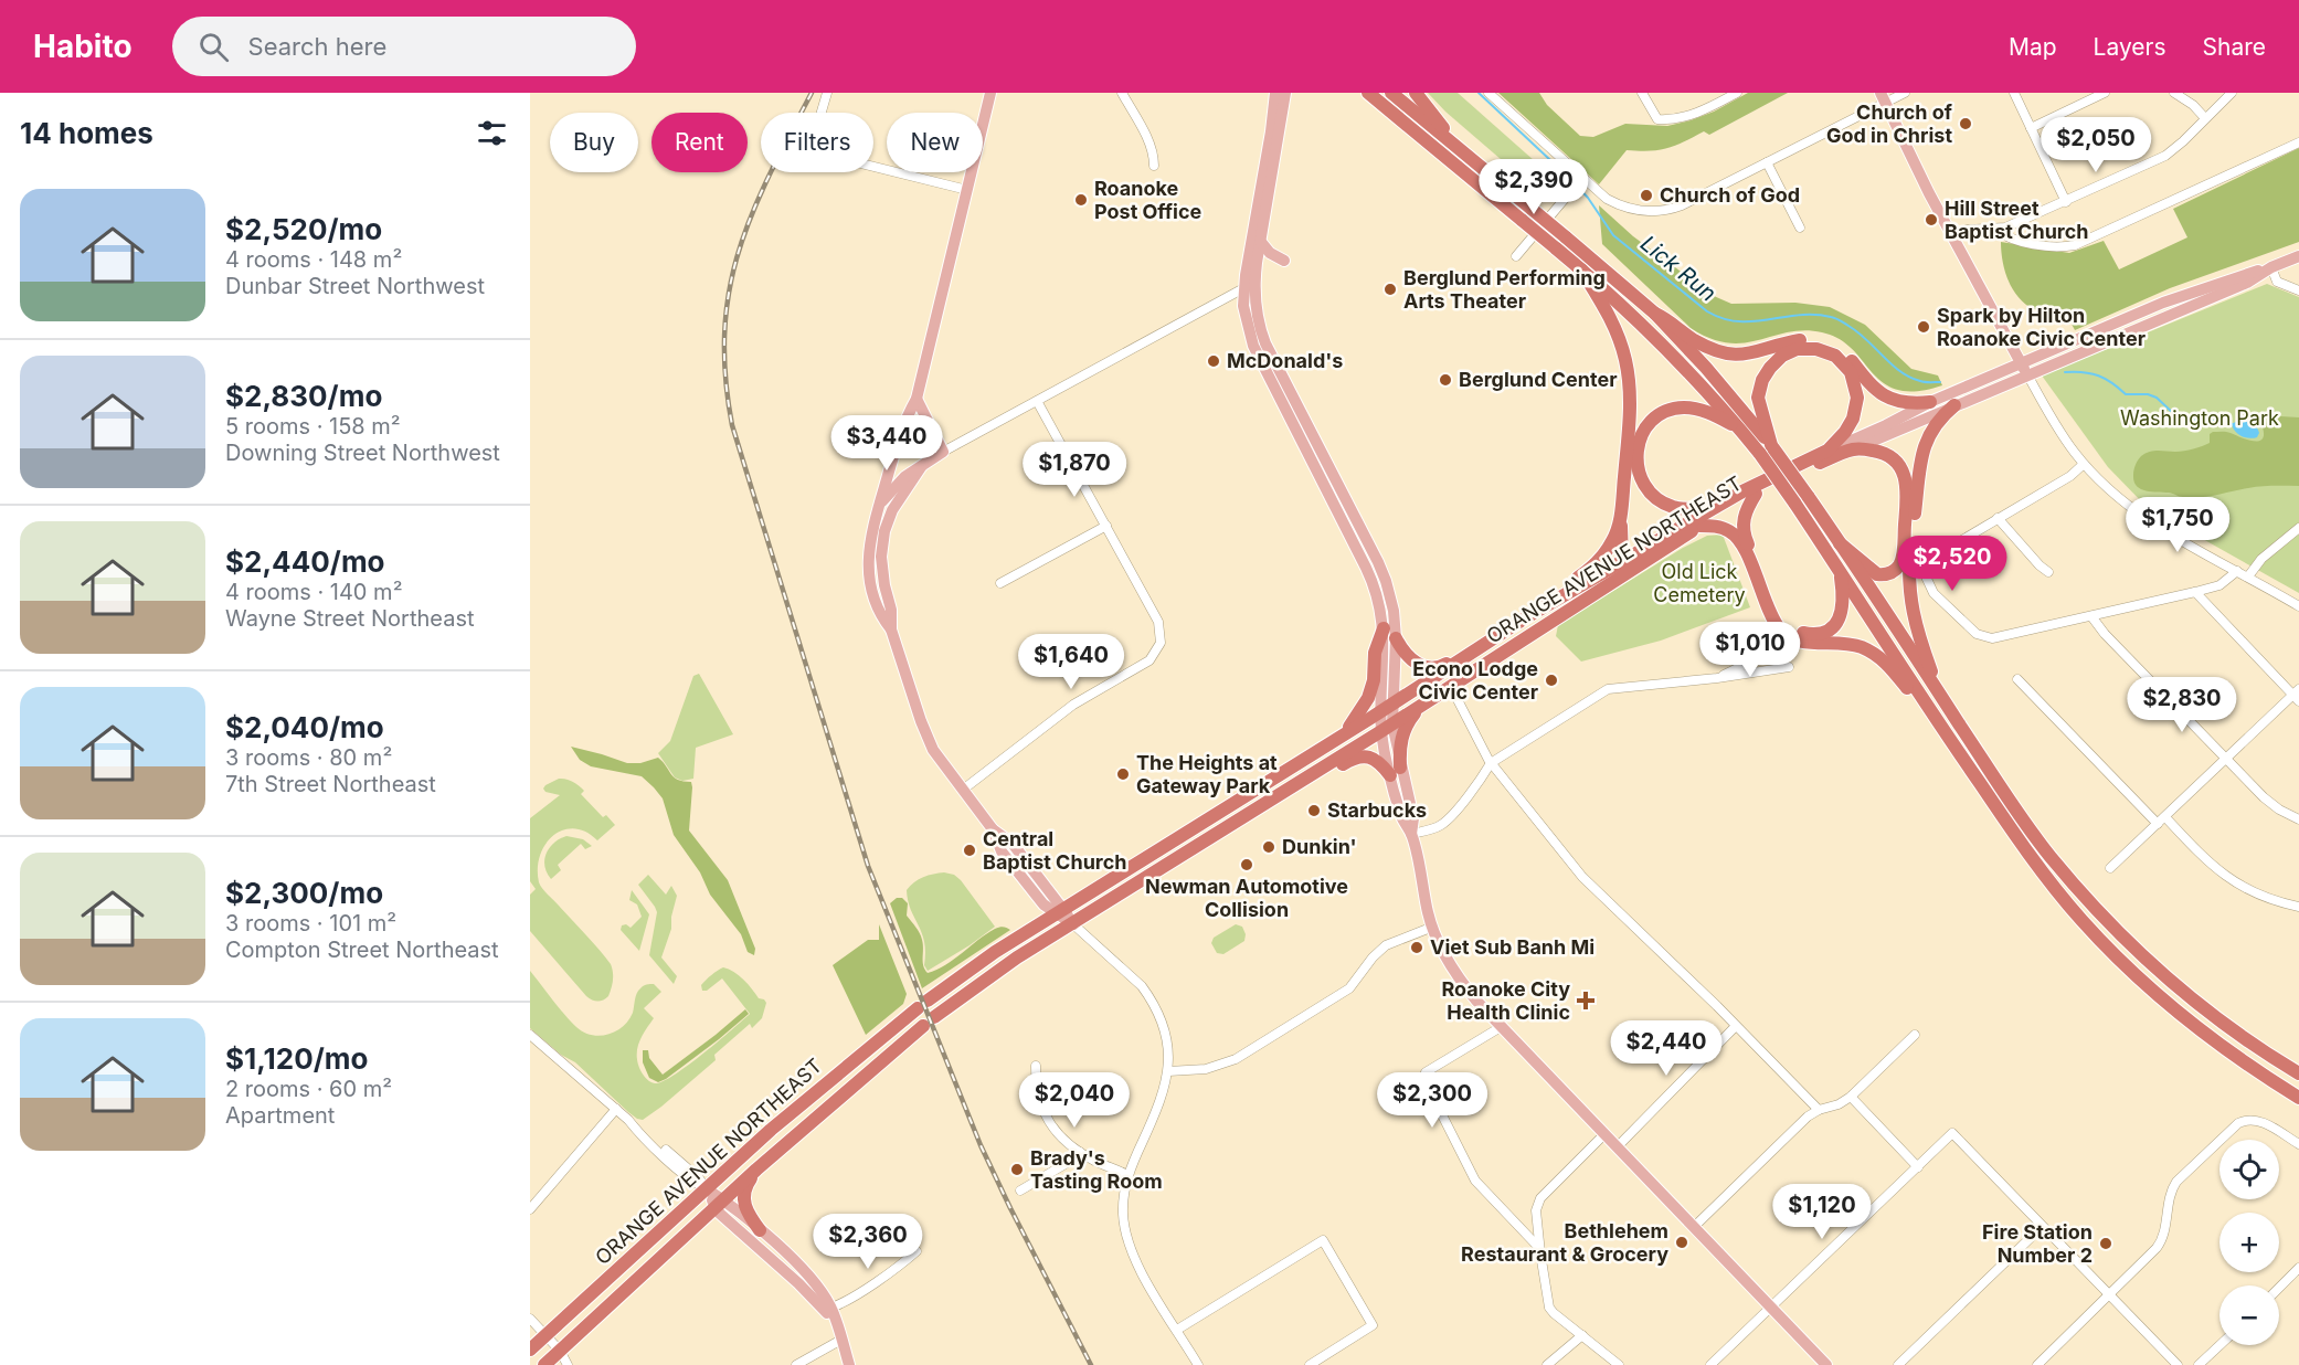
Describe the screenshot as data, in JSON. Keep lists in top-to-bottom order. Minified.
{"streets":{"highway":["ORANGE AVENUE NORTHEAST"]},"water":["Lick Run"],"parks":["Washington Park","Old Lick Cemetery"],"places":{"other":["Church of God in Christ","Church of God","Roanoke Post Office","Hill Street Baptist Church","Berglund Performing Arts Theater","Spark by Hilton Roanoke Civic Center","McDonald's","Berglund Center","Econo Lodge Civic Center","The Heights at Gateway Park","Starbucks","Dunkin'","Central Baptist Church","Newman Automotive Collision","Viet Sub Banh Mi","Brady's Tasting Room","Bethlehem Restaurant & Grocery","Fire Station Number 2"],"health":["Roanoke City Health Clinic"]},"page":{"header":"Habito","search":"Search here","nav":["Map","Layers","Share"],"heading":"14 homes","chip":["Buy","Rent","Filters","New"],"price":["$2,050","$2,390","$3,440","$1,870","$1,750","$2,520","$1,010","$1,640","$2,830","$2,440","$2,040","$2,300","$1,120","$2,360"],"list":[{"name":"$2,520/mo","note":"4 rooms · 148 m² · Dunbar Street Northwest"},{"name":"$2,830/mo","note":"5 rooms · 158 m² · Downing Street Northwest"},{"name":"$2,440/mo","note":"4 rooms · 140 m² · Wayne Street Northeast"},{"name":"$2,040/mo","note":"3 rooms · 80 m² · 7th Street Northeast"},{"name":"$2,300/mo","note":"3 rooms · 101 m² · Compton Street Northeast"},{"name":"$1,120/mo","note":"2 rooms · 60 m² · Apartment"}],"map_buttons":["+","−"]}}
